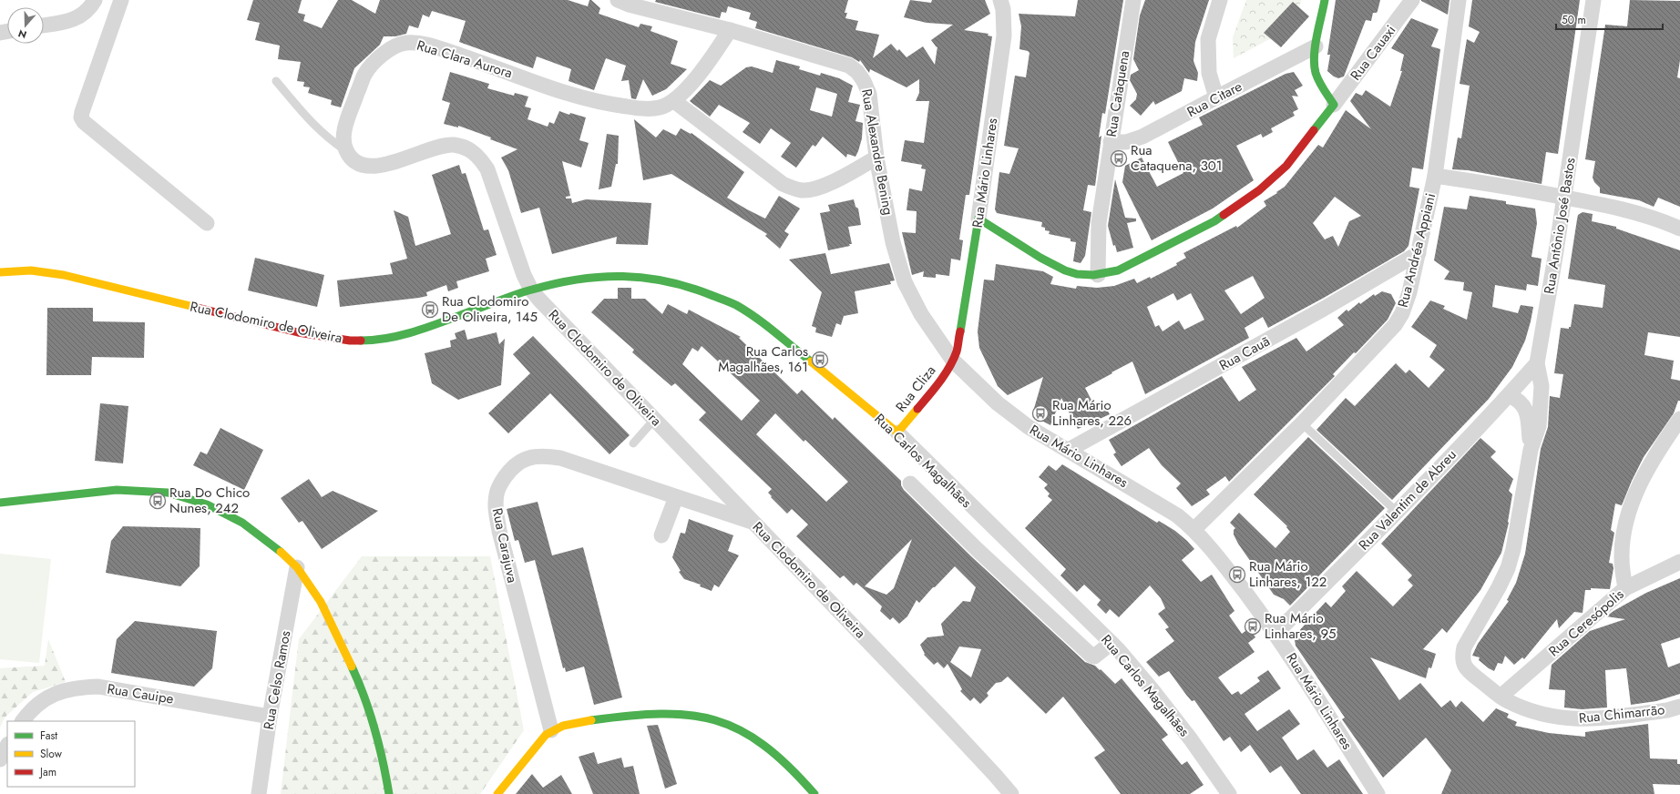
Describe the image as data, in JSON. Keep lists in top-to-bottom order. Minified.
{"streets":{"street":["Rua Cauaxi","Rua Clara Aurora","Rua Cataquena","Rua Citare","Rua Alexandre Bening","Rua Mário Linhares","Rua Antônio José Bastos","Rua Andréa Appiani","Rua Clodomiro de Oliveira","Rua Cauã","Rua Cliza","Rua Carlos Magalhães","Rua Valentim de Abreu","Rua Carajuva","Rua Ceresópolis","Rua Celso Ramos","Rua Cauipe","Rua Chimarrão"]},"crossings":[["Rua Clara Aurora","Rua Alexandre Bening"],["Rua Cataquena","Rua Citare"],["Rua Alexandre Bening","Rua Mário Linhares"],["Rua Alexandre Bening","Rua Cliza"],["Rua Mário Linhares","Rua Andréa Appiani"],["Rua Mário Linhares","Rua Cauã"],["Rua Mário Linhares","Rua Cliza"],["Rua Mário Linhares","Rua Valentim de Abreu"],["Rua Antônio José Bastos","Rua Valentim de Abreu"],["Rua Antônio José Bastos","Rua Ceresópolis"],["Rua Antônio José Bastos","Rua Chimarrão"],["Rua Andréa Appiani","Rua Cauã"],["Rua Clodomiro de Oliveira","Rua Carlos Magalhães"],["Rua Clodomiro de Oliveira","Rua Carajuva"],["Rua Cliza","Rua Carlos Magalhães"],["Rua Ceresópolis","Rua Chimarrão"],["Rua Celso Ramos","Rua Cauipe"]],"places":{"bus stop":["Rua Cataquena, 301","Rua Clodomiro De Oliveira, 145","Rua Carlos Magalhães, 161","Rua Mário Linhares, 226","Rua Do Chico Nunes, 242","Rua Mário Linhares, 122","Rua Mário Linhares, 95"]},"legend":["Fast","Slow","Jam"],"scale_bar":"50 m","north":"bottom"}
